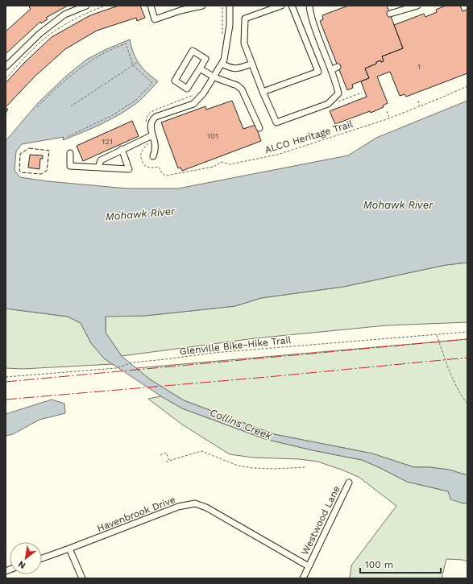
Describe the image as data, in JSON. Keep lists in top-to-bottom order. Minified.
{"streets":{"street":["Havenbrook Drive","Westwood Lane"],"path":["ALCO Heritage Trail","Glenville Bike-Hike Trail"]},"crossings":[["Havenbrook Drive","Westwood Lane"]],"water":["Mohawk River","Collins Creek"],"house_numbers":["1","101","121"],"scale_bar":"100 m","north":"bottom left"}
